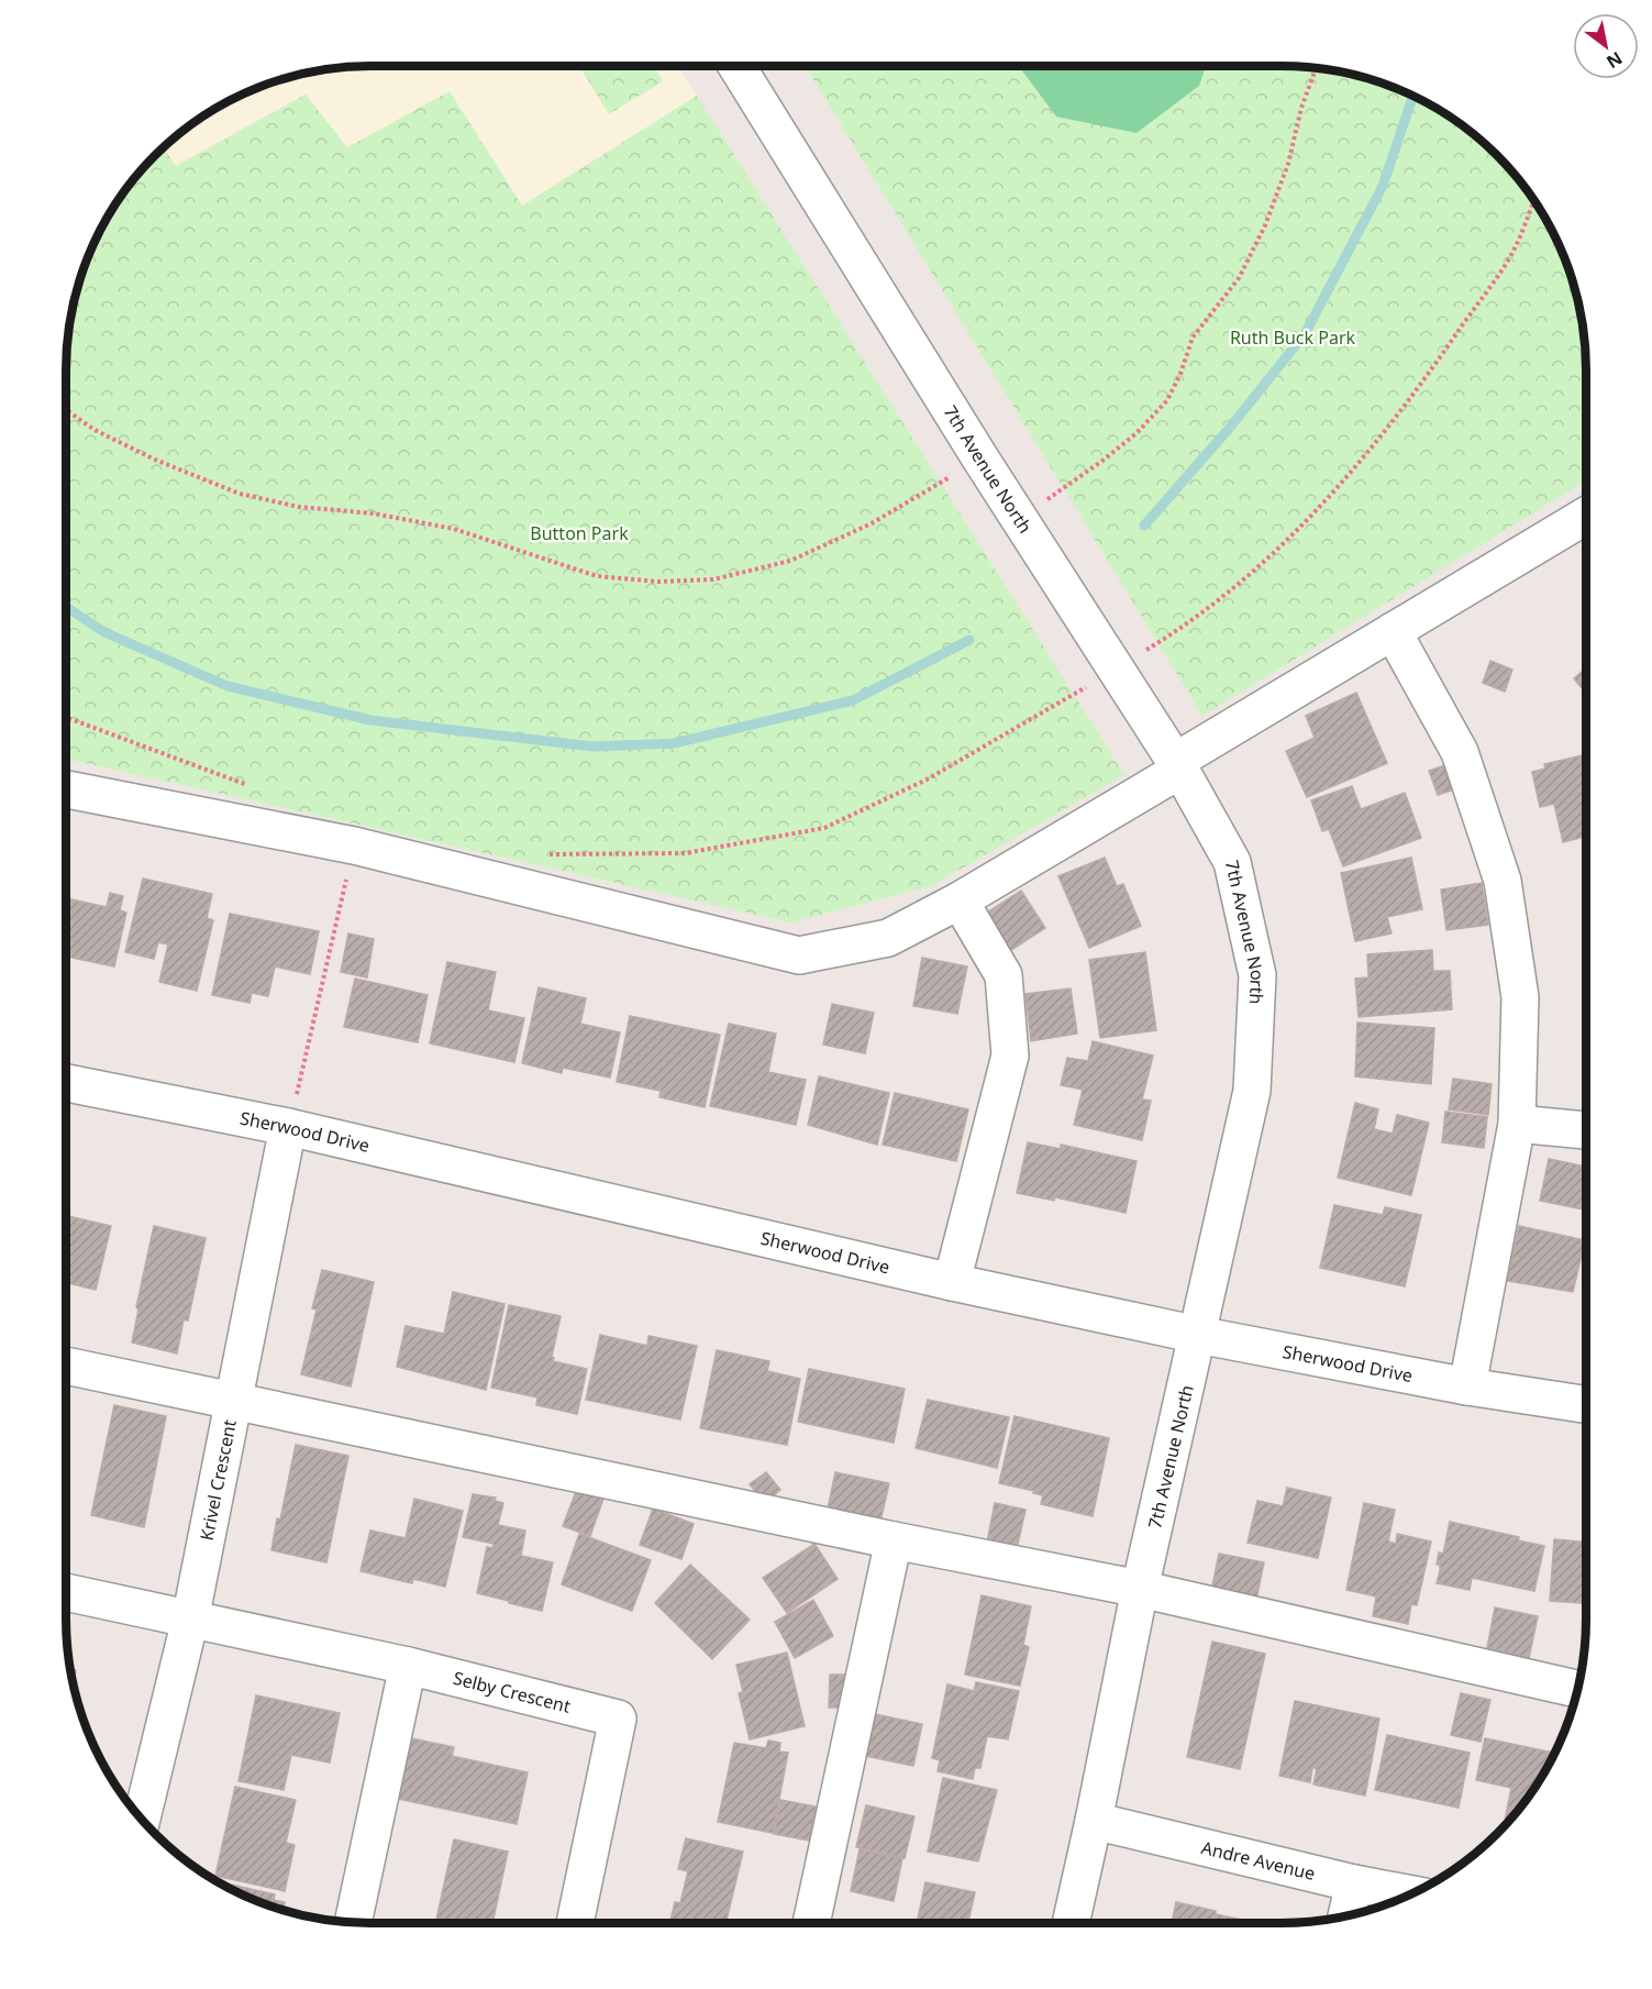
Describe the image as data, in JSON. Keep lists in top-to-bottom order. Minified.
{"streets":{"street":["7th Avenue North","Sherwood Drive","Krivel Crescent","Selby Crescent","Andre Avenue"]},"crossings":[["7th Avenue North","Sherwood Drive"],["7th Avenue North","Andre Avenue"],["Sherwood Drive","Krivel Crescent"],["Krivel Crescent","Selby Crescent"]],"parks":["Ruth Buck Park","Button Park"],"north":"bottom right"}
